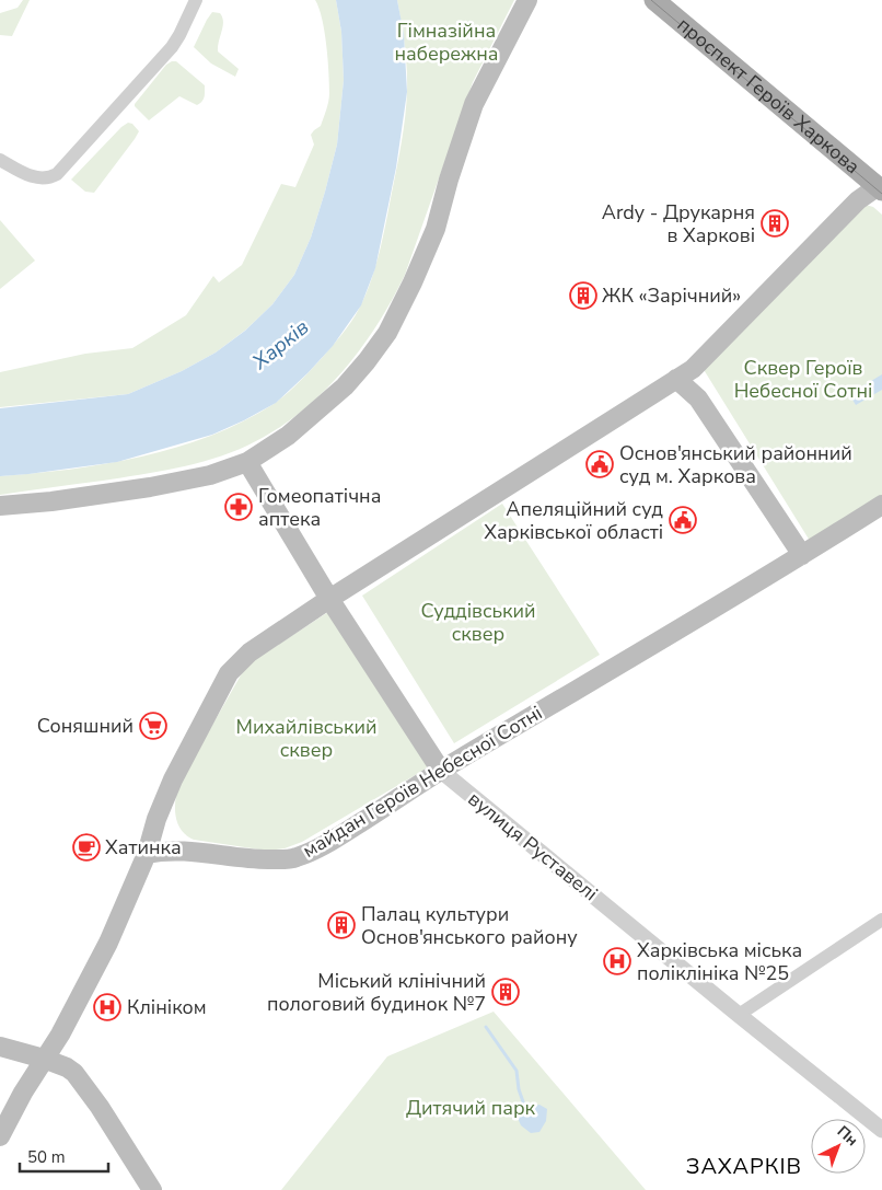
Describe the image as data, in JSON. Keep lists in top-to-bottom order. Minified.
{"streets":{"main road":["проспект Героїв Харкова","майдан Героїв Небесної Сотні","вулиця Руставелі"]},"crossings":[["майдан Героїв Небесної Сотні","вулиця Руставелі"]],"districts":["ЗАХАРКІВ"],"water":["Харків"],"parks":["Гімназійна набережна","Сквер Героїв Небесної Сотні","Суддівський сквер","Михайлівський сквер","Дитячий парк"],"places":{"building":["Ardy - Друкарня в Харкові","ЖК «Зарічний»","Палац культури Основ'янського району","Міський клінічний пологовий будинок №7"],"public building":["Основ'янський районний суд м. Харкова","Апеляційний суд Харківської області"],"pharmacy":["Гомеопатічна аптека"],"supermarket":["Соняшний"],"cafe":["Хатинка"],"hospital":["Харківська міська поліклініка №25","Клініком"]},"scale_bar":"50 m","north":"top right"}
